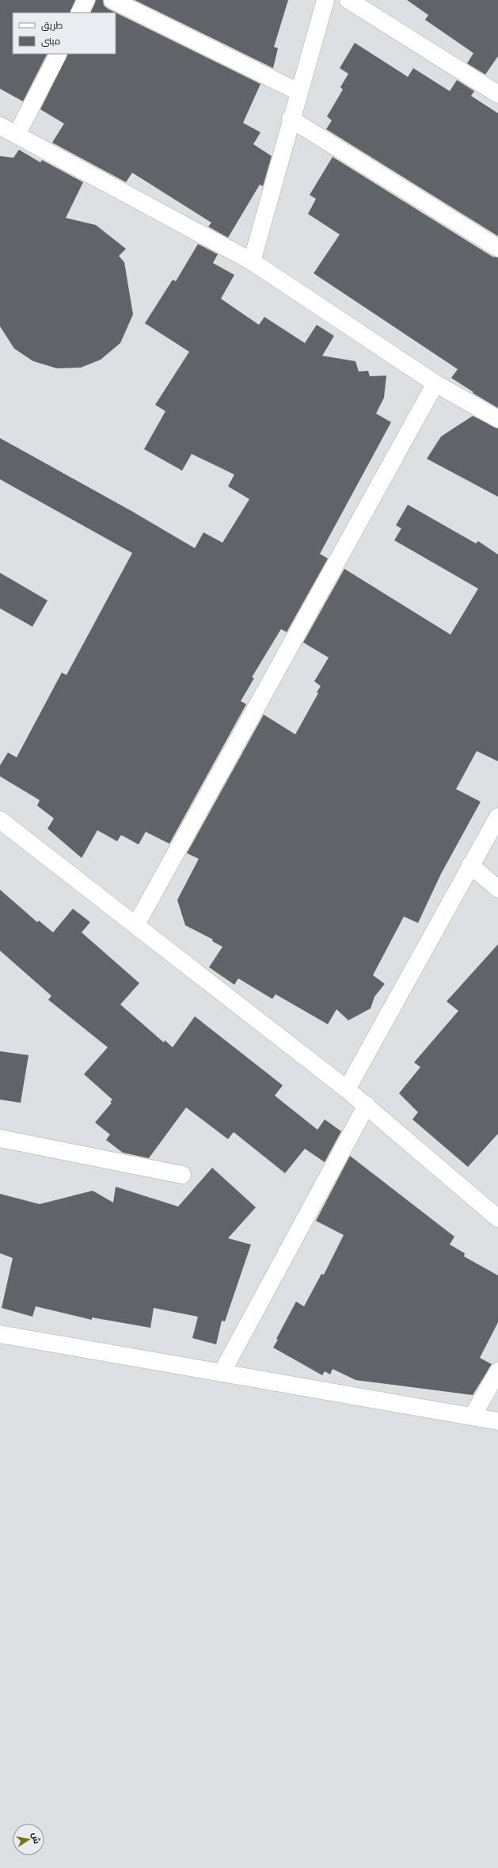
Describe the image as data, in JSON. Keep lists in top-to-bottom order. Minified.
{"legend":["طريق","مبنى"],"north":"right"}
